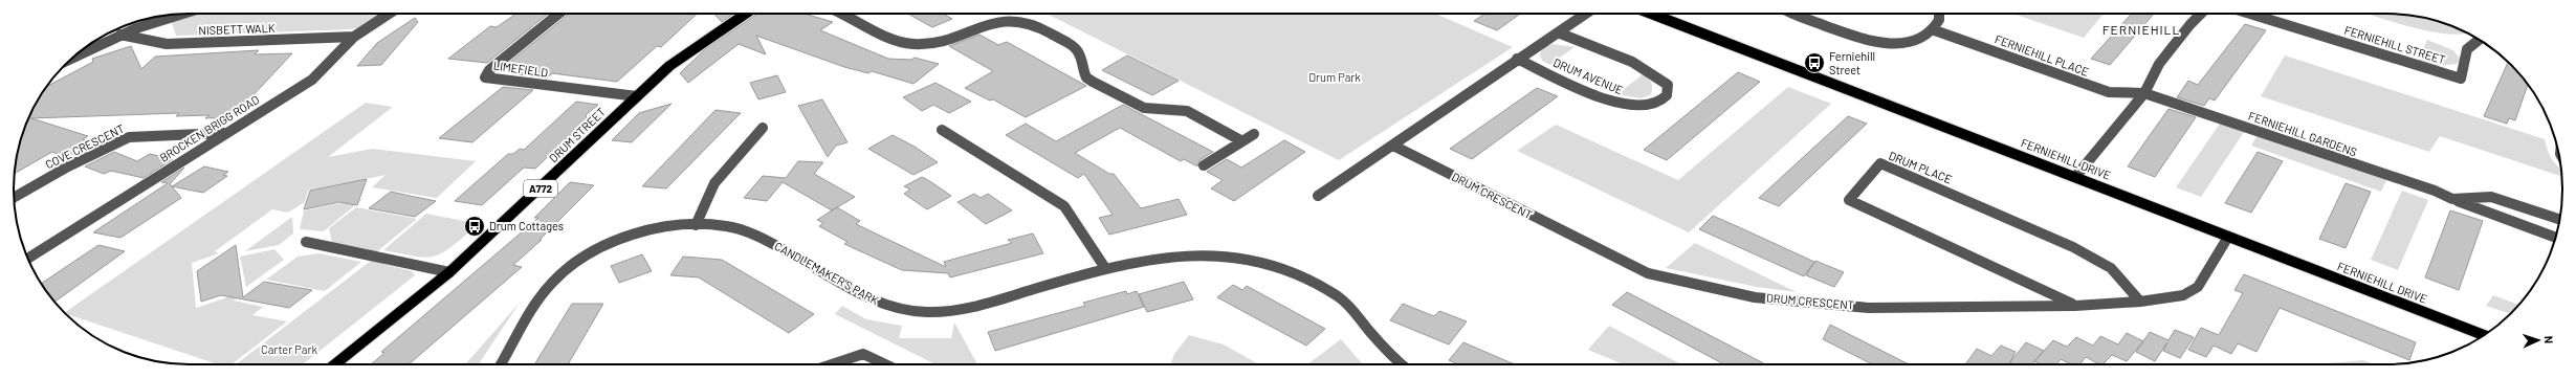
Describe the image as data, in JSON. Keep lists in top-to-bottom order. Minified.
{"streets":{"main road":["DRUM STREET","FERNIEHILL DRIVE","A772"],"street":["NISBETT WALK","FERNIEHILL STREET","FERNIEHILL PLACE","LIMEFIELD","DRUM AVENUE","BROCKEN BRIGG ROAD","FERNIEHILL GARDENS","COVE CRESCENT","DRUM PLACE","DRUM CRESCENT","CANDLEMAKER'S PARK"]},"crossings":[["NISBETT WALK","BROCKEN BRIGG ROAD"],["FERNIEHILL PLACE","FERNIEHILL GARDENS"],["LIMEFIELD","DRUM STREET"],["BROCKEN BRIGG ROAD","COVE CRESCENT"],["FERNIEHILL DRIVE","DRUM CRESCENT"],["DRUM PLACE","DRUM CRESCENT"]],"districts":["FERNIEHILL"],"parks":["Drum Park","Carter Park"],"places":{"bus stop":["Ferniehill Street","Drum Cottages"]},"north":"right"}
